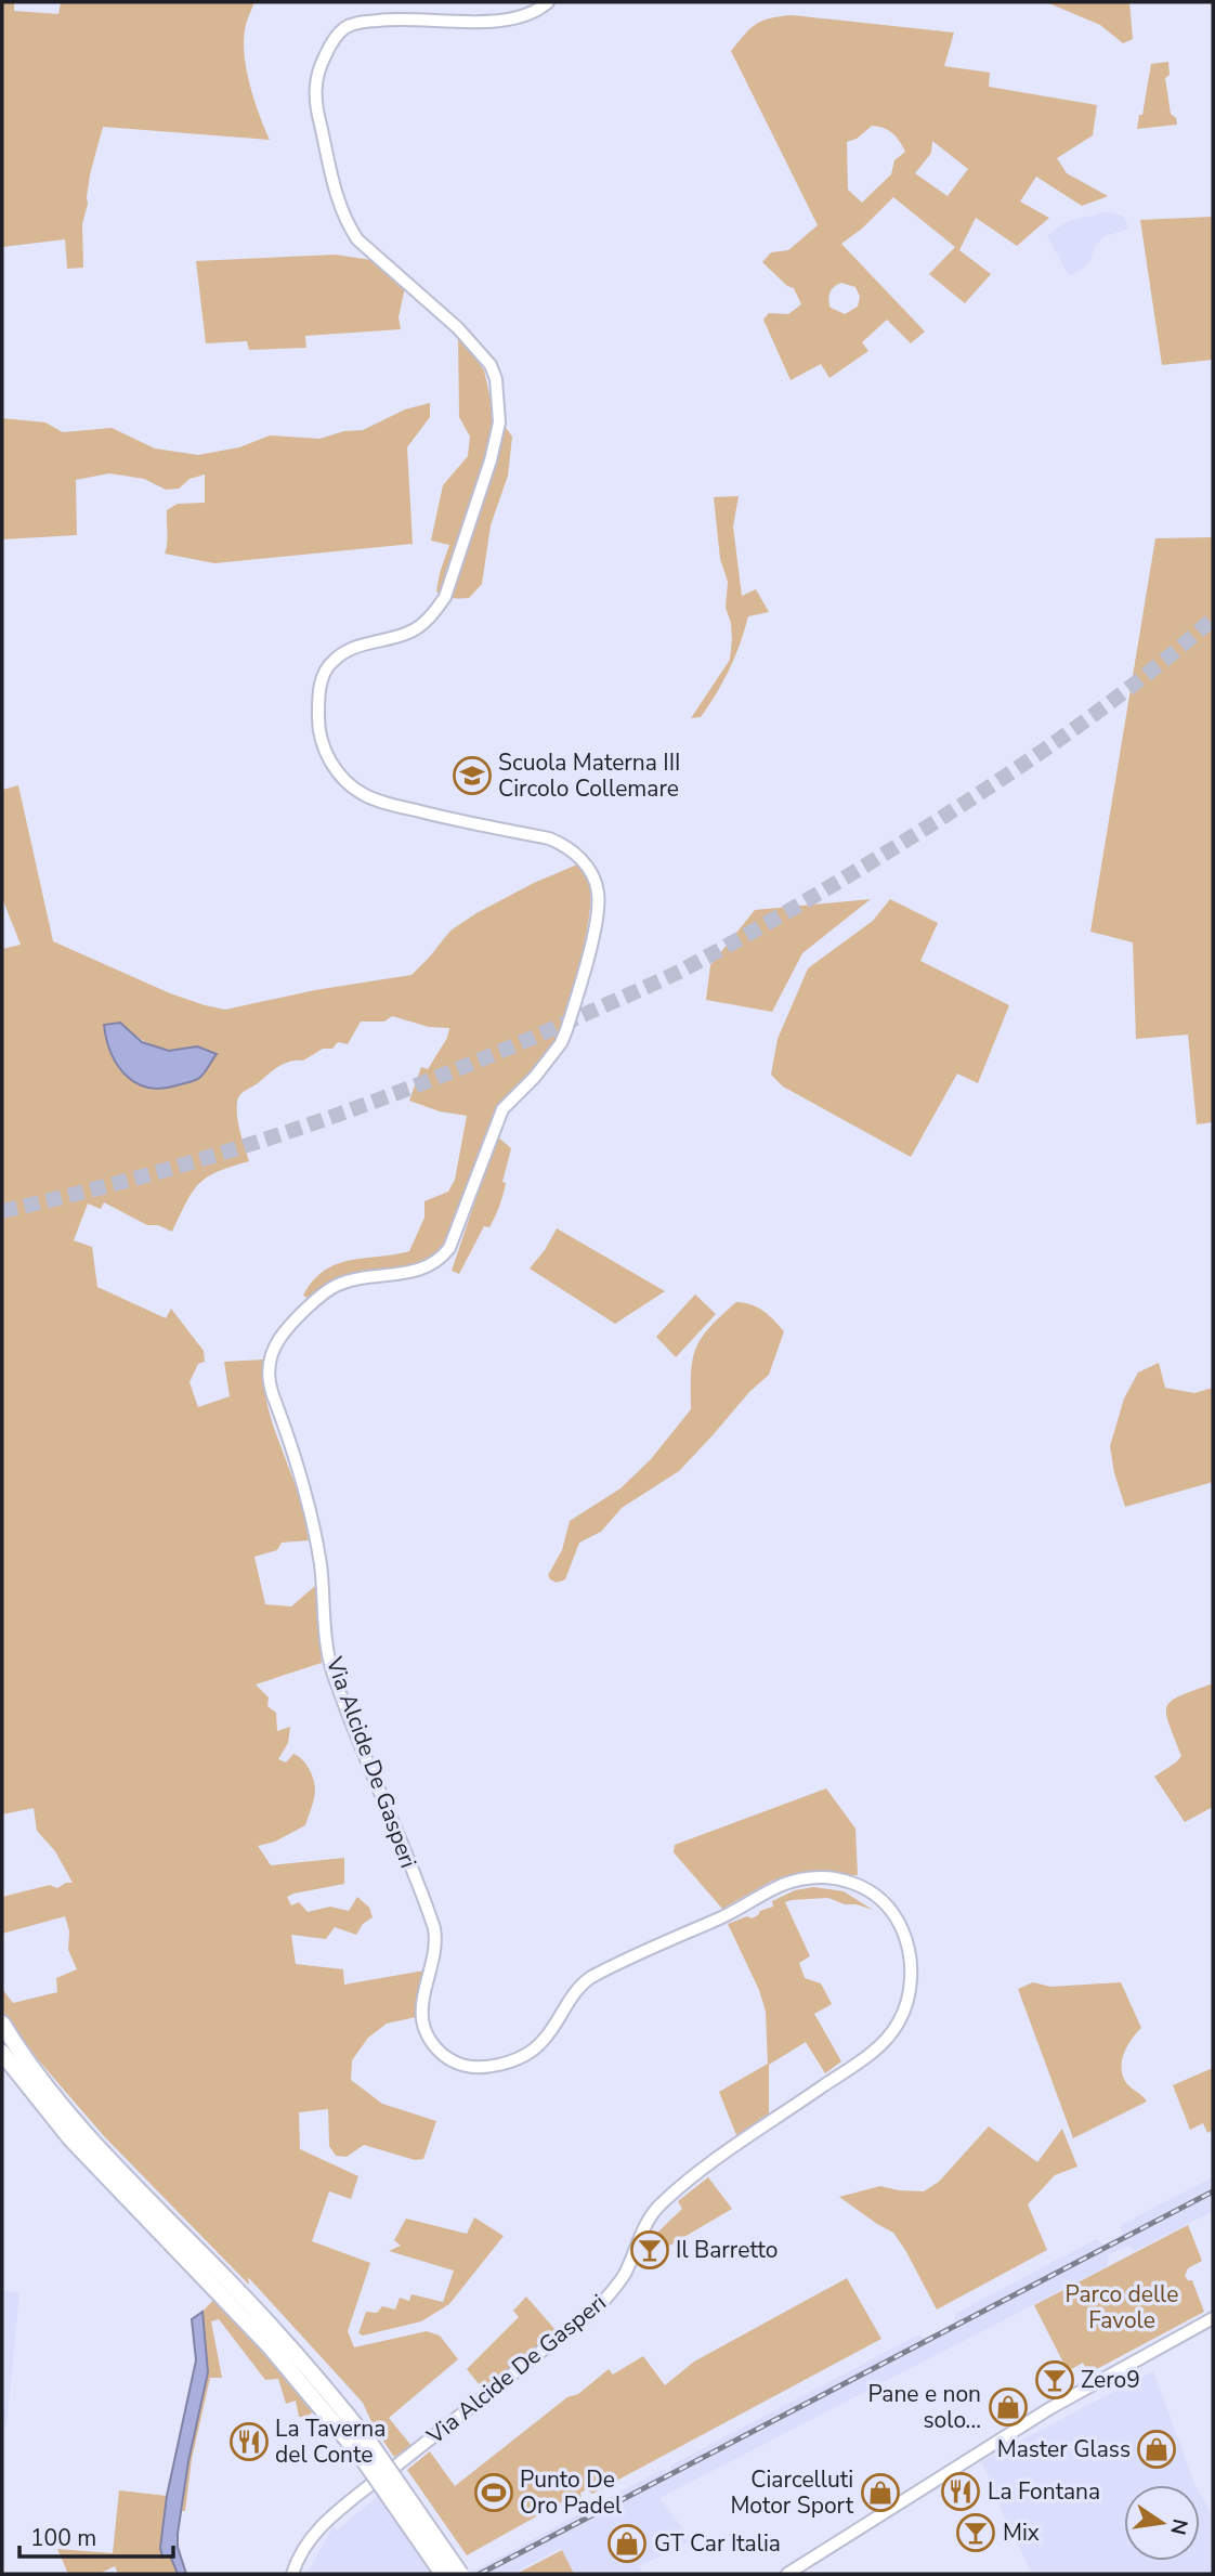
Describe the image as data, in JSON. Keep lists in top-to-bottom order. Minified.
{"streets":{"street":["Via Alcide De Gasperi"]},"parks":["Parco delle Favole"],"places":{"school or university":["Scuola Materna III Circolo Collemare"],"bar":["Il Barretto","Zero9","Mix"],"shop":["Pane e non solo...","Master Glass","Ciarcelluti Motor Sport","GT Car Italia"],"restaurant":["La Taverna del Conte","La Fontana"],"sports":["Punto De Oro Padel"]},"scale_bar":"100 m","north":"right"}
